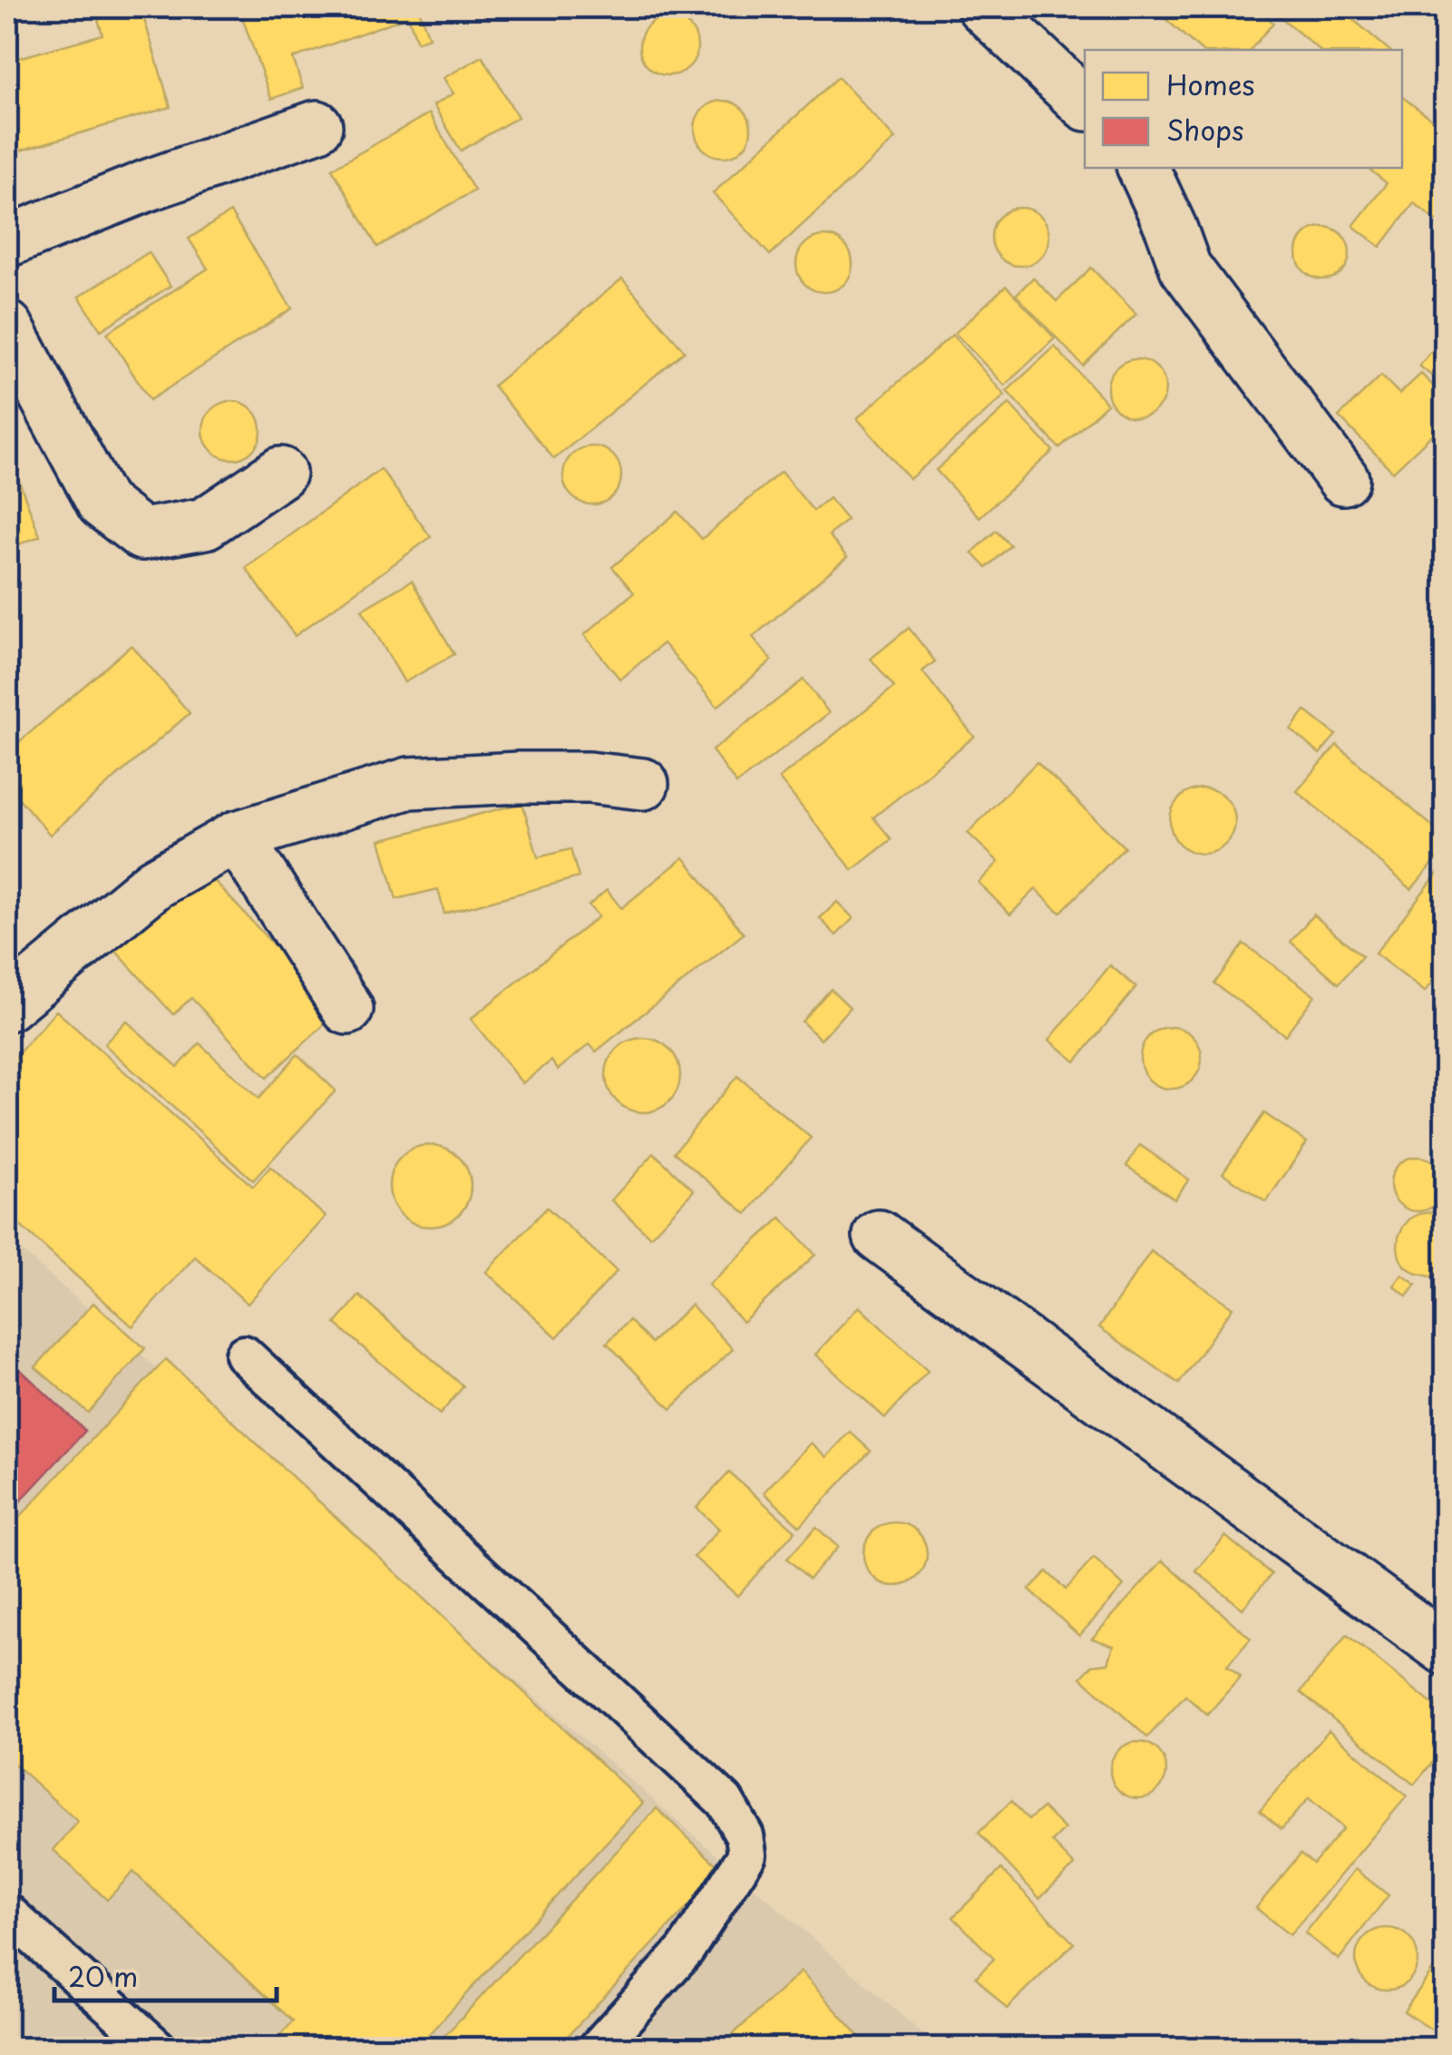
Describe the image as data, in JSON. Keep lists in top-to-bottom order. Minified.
{"legend":["Homes","Shops"],"scale_bar":"20 m"}
